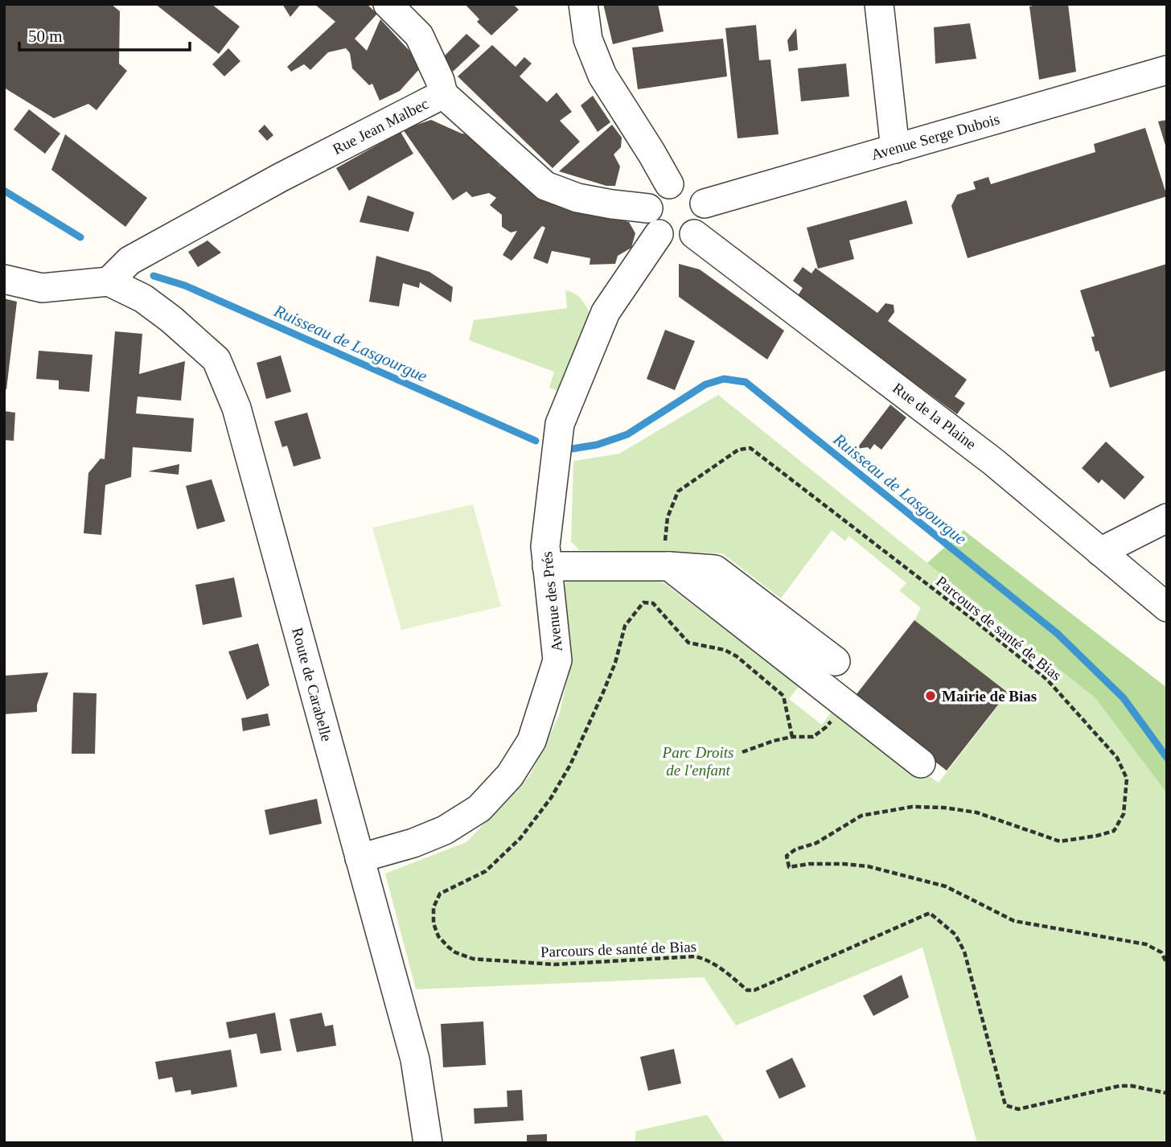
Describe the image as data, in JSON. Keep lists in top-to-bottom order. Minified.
{"streets":{"street":["Rue Jean Malbec","Avenue Serge Dubois","Rue de la Plaine","Avenue des Prés","Route de Carabelle"],"path":["Parcours de santé de Bias"]},"crossings":[["Rue Jean Malbec","Avenue Serge Dubois"],["Rue Jean Malbec","Rue de la Plaine"],["Rue Jean Malbec","Avenue des Prés"],["Rue Jean Malbec","Route de Carabelle"],["Avenue Serge Dubois","Rue de la Plaine"],["Avenue Serge Dubois","Avenue des Prés"],["Rue de la Plaine","Avenue des Prés"],["Avenue des Prés","Route de Carabelle"]],"water":["Ruisseau de Lasgourgue"],"parks":["Parc Droits de l'enfant"],"places":["Mairie de Bias"],"scale_bar":"50 m"}
